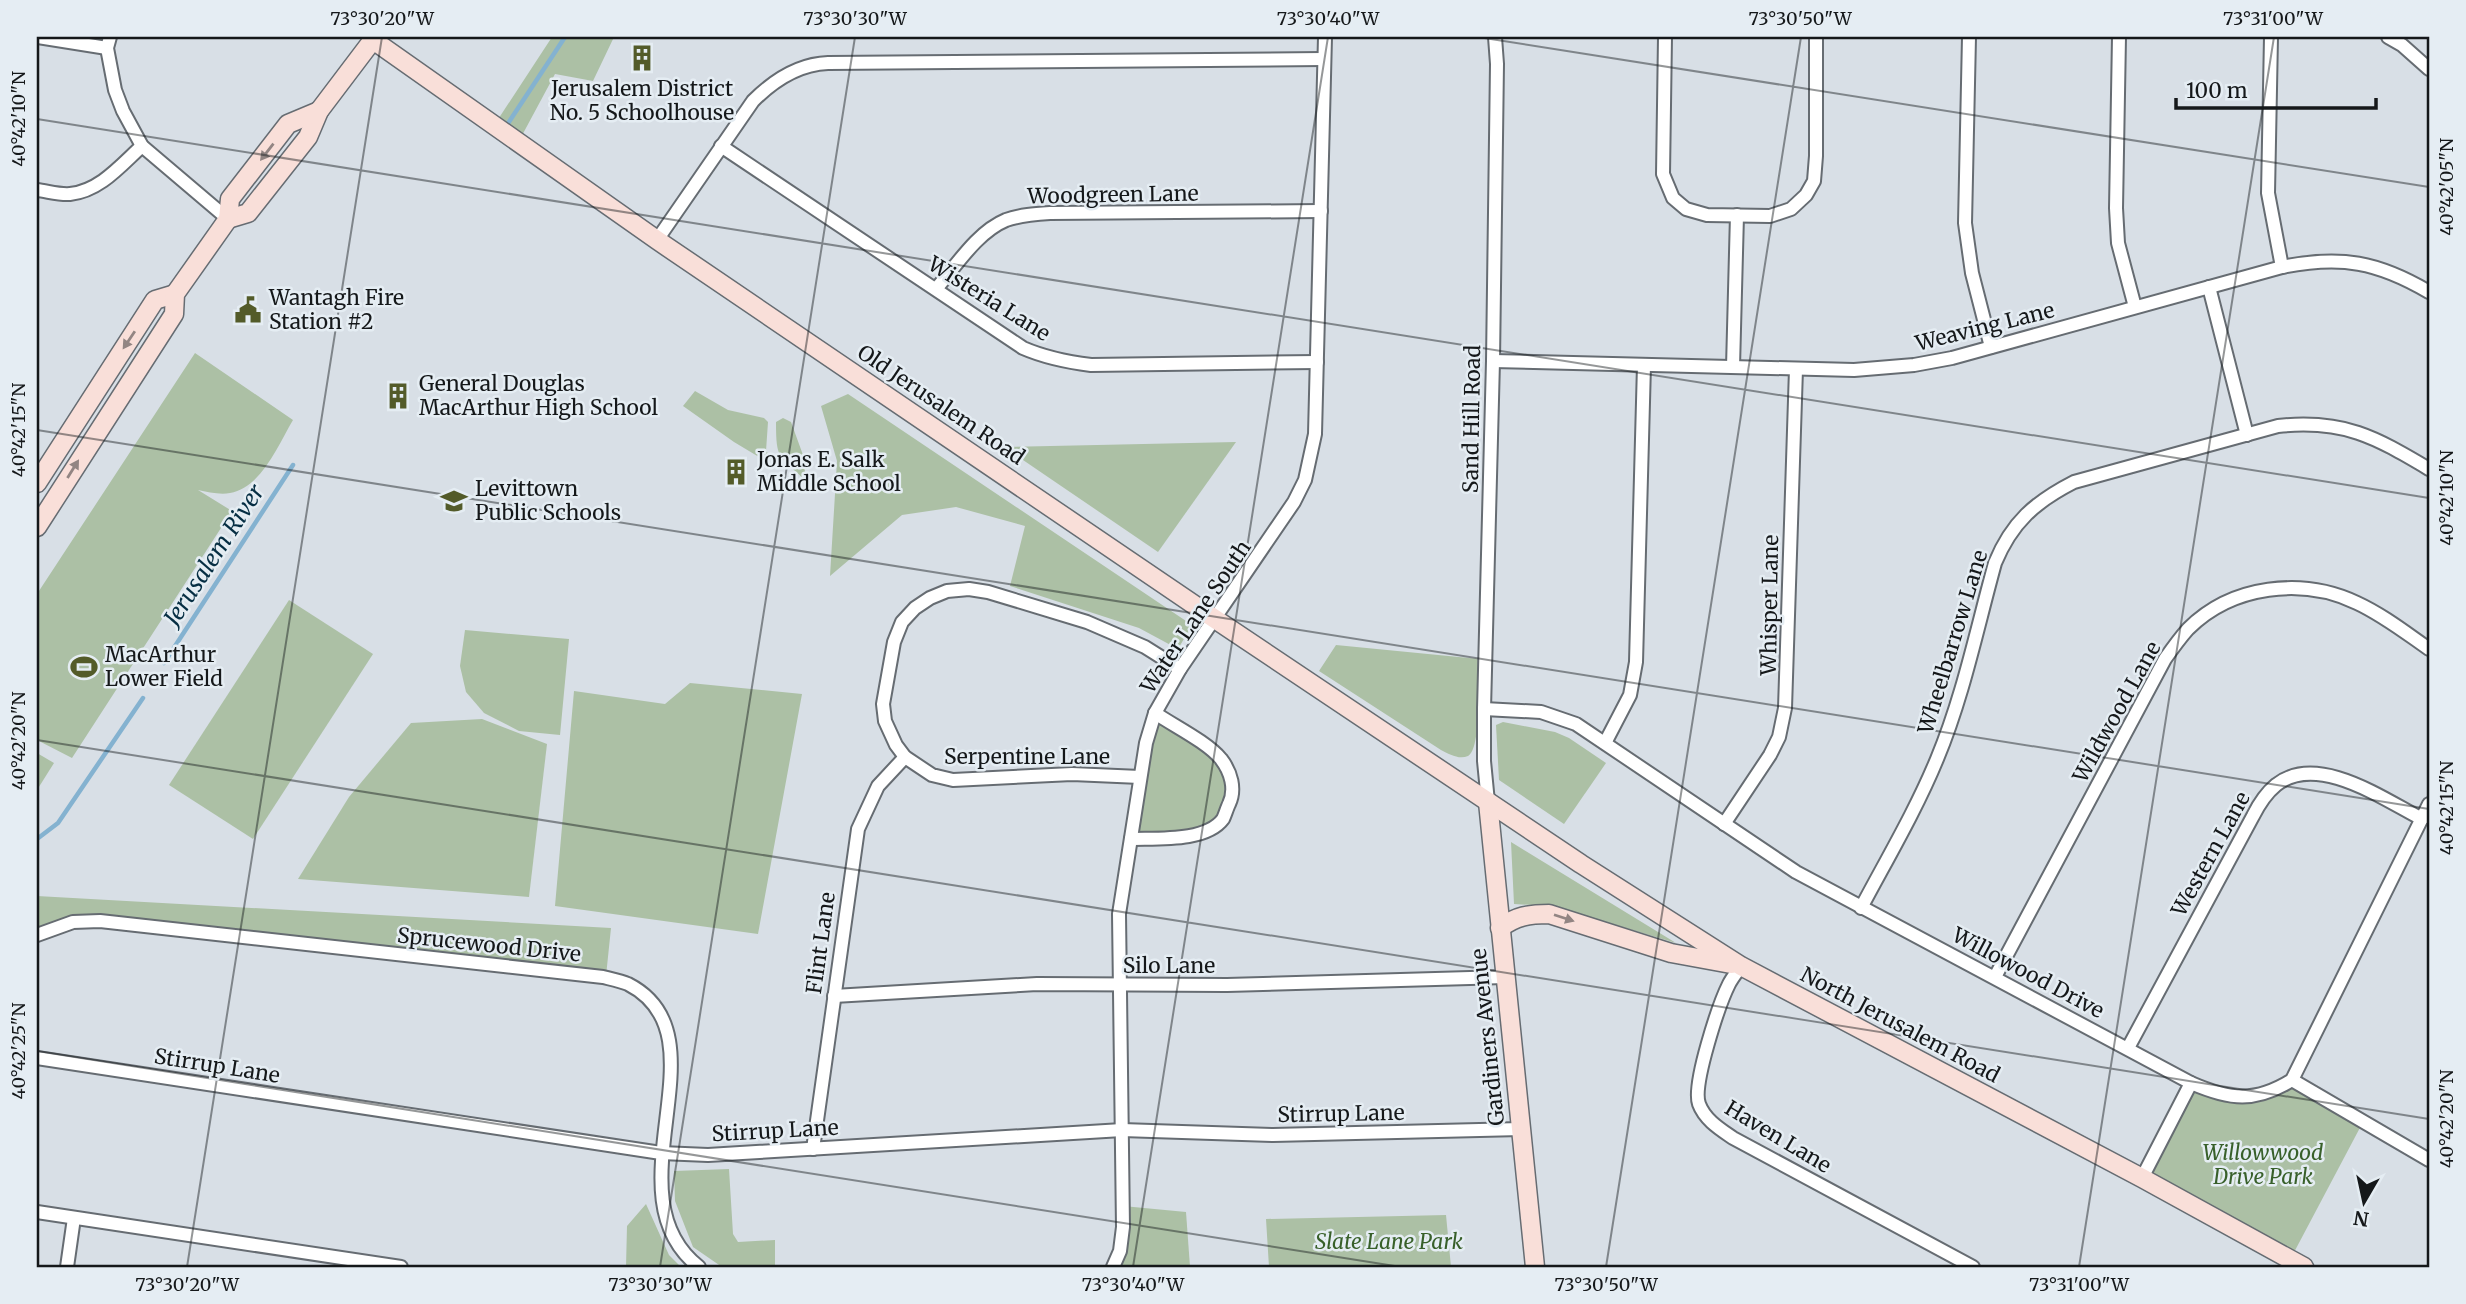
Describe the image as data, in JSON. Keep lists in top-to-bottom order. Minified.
{"streets":{"main road":["Old Jerusalem Road","North Jerusalem Road","Gardiners Avenue"],"street":["Woodgreen Lane","Wisteria Lane","Weaving Lane","Sand Hill Road","Whisper Lane","Water Lane South","Wheelbarrow Lane","Wildwood Lane","Serpentine Lane","Western Lane","Flint Lane","Sprucewood Drive","Silo Lane","Willowood Drive","Stirrup Lane","Haven Lane"]},"crossings":[["Woodgreen Lane","Wisteria Lane"],["Woodgreen Lane","Water Lane South"],["Wisteria Lane","Water Lane South"],["Weaving Lane","Sand Hill Road"],["Weaving Lane","Whisper Lane"],["Old Jerusalem Road","Sand Hill Road"],["Old Jerusalem Road","Water Lane South"],["Old Jerusalem Road","North Jerusalem Road"],["Old Jerusalem Road","Gardiners Avenue"],["Sand Hill Road","Willowood Drive"],["Sand Hill Road","North Jerusalem Road"],["Sand Hill Road","Gardiners Avenue"],["Whisper Lane","Willowood Drive"],["Water Lane South","Serpentine Lane"],["Water Lane South","Silo Lane"],["Water Lane South","Stirrup Lane"],["Wheelbarrow Lane","Willowood Drive"],["Wildwood Lane","Willowood Drive"],["Serpentine Lane","Flint Lane"],["Western Lane","Willowood Drive"],["Flint Lane","Silo Lane"],["Flint Lane","Stirrup Lane"],["Sprucewood Drive","Stirrup Lane"],["Silo Lane","Gardiners Avenue"],["North Jerusalem Road","Gardiners Avenue"],["North Jerusalem Road","Haven Lane"],["Gardiners Avenue","Stirrup Lane"]],"water":["Jerusalem River"],"parks":["Willowwood Drive Park","Slate Lane Park"],"places":{"building":["Jerusalem District No. 5 Schoolhouse","General Douglas MacArthur High School","Jonas E. Salk Middle School"],"public building":["Wantagh Fire Station #2"],"school or university":["Levittown Public Schools"],"sports":["MacArthur Lower Field"]},"scale_bar":"100 m","north":"bottom","coordinates":["73°30'20\"W","73°30'30\"W","73°30'40\"W","73°30'50\"W","73°31'00\"W","40°42'10\"N","40°42'05\"N","40°42'15\"N","40°42'20\"N","40°42'25\"N"]}
